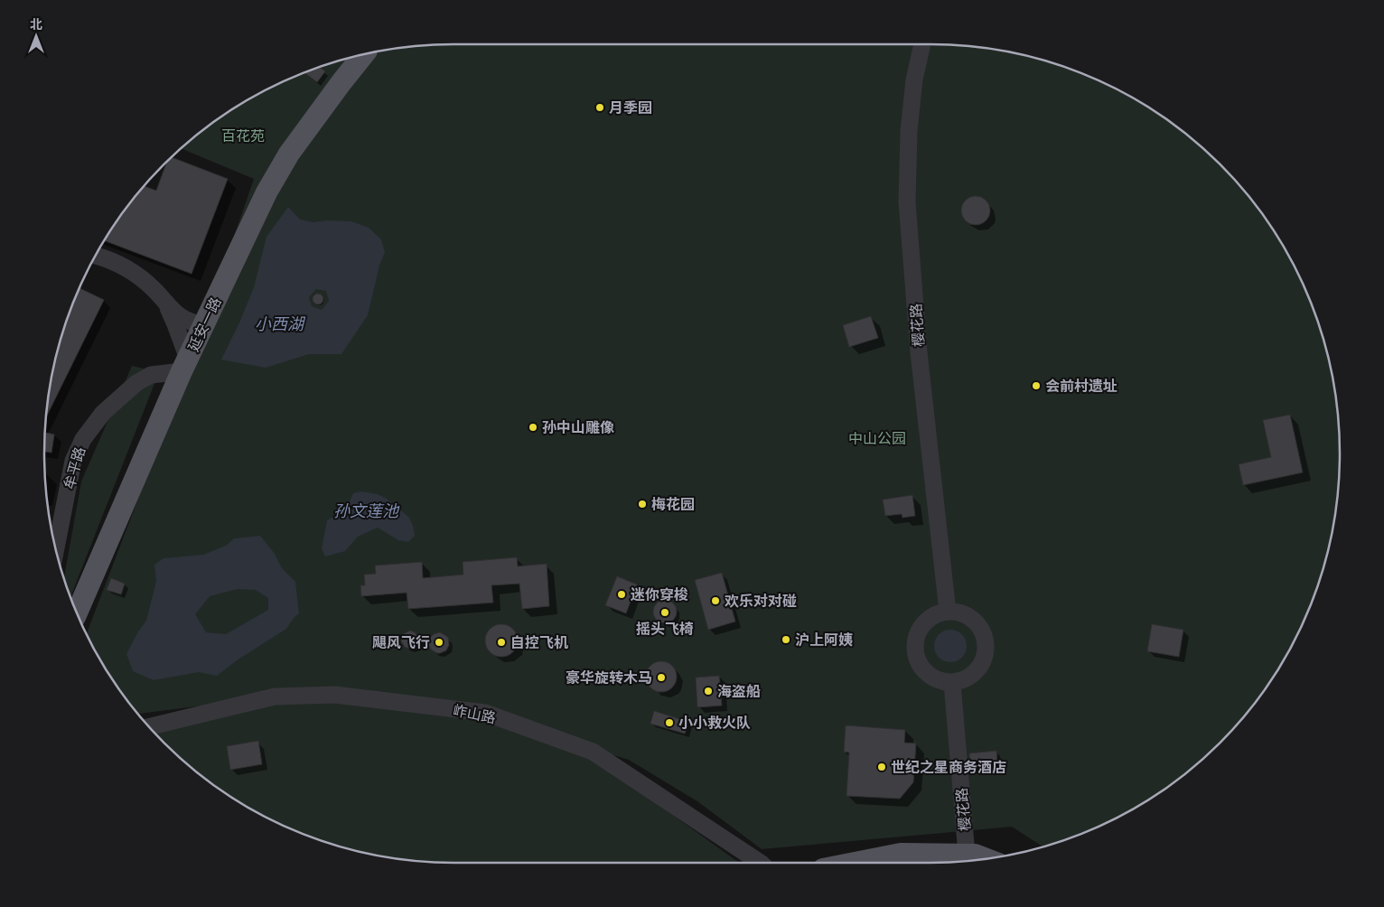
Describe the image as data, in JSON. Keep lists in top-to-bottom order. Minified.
{"streets":{"main road":["延安一路"],"street":["樱花路","牟平路","岞山路"]},"crossings":[["延安一路","牟平路"]],"water":["小西湖","孙文莲池"],"parks":["百花苑","中山公园"],"places":["月季园","会前村遗址","孙中山雕像","梅花园","迷你穿梭","欢乐对对碰","摇头飞椅","沪上阿姨","飓风飞行","自控飞机","豪华旋转木马","海盗船","小小救火队","世纪之星商务酒店"],"north":"top"}
